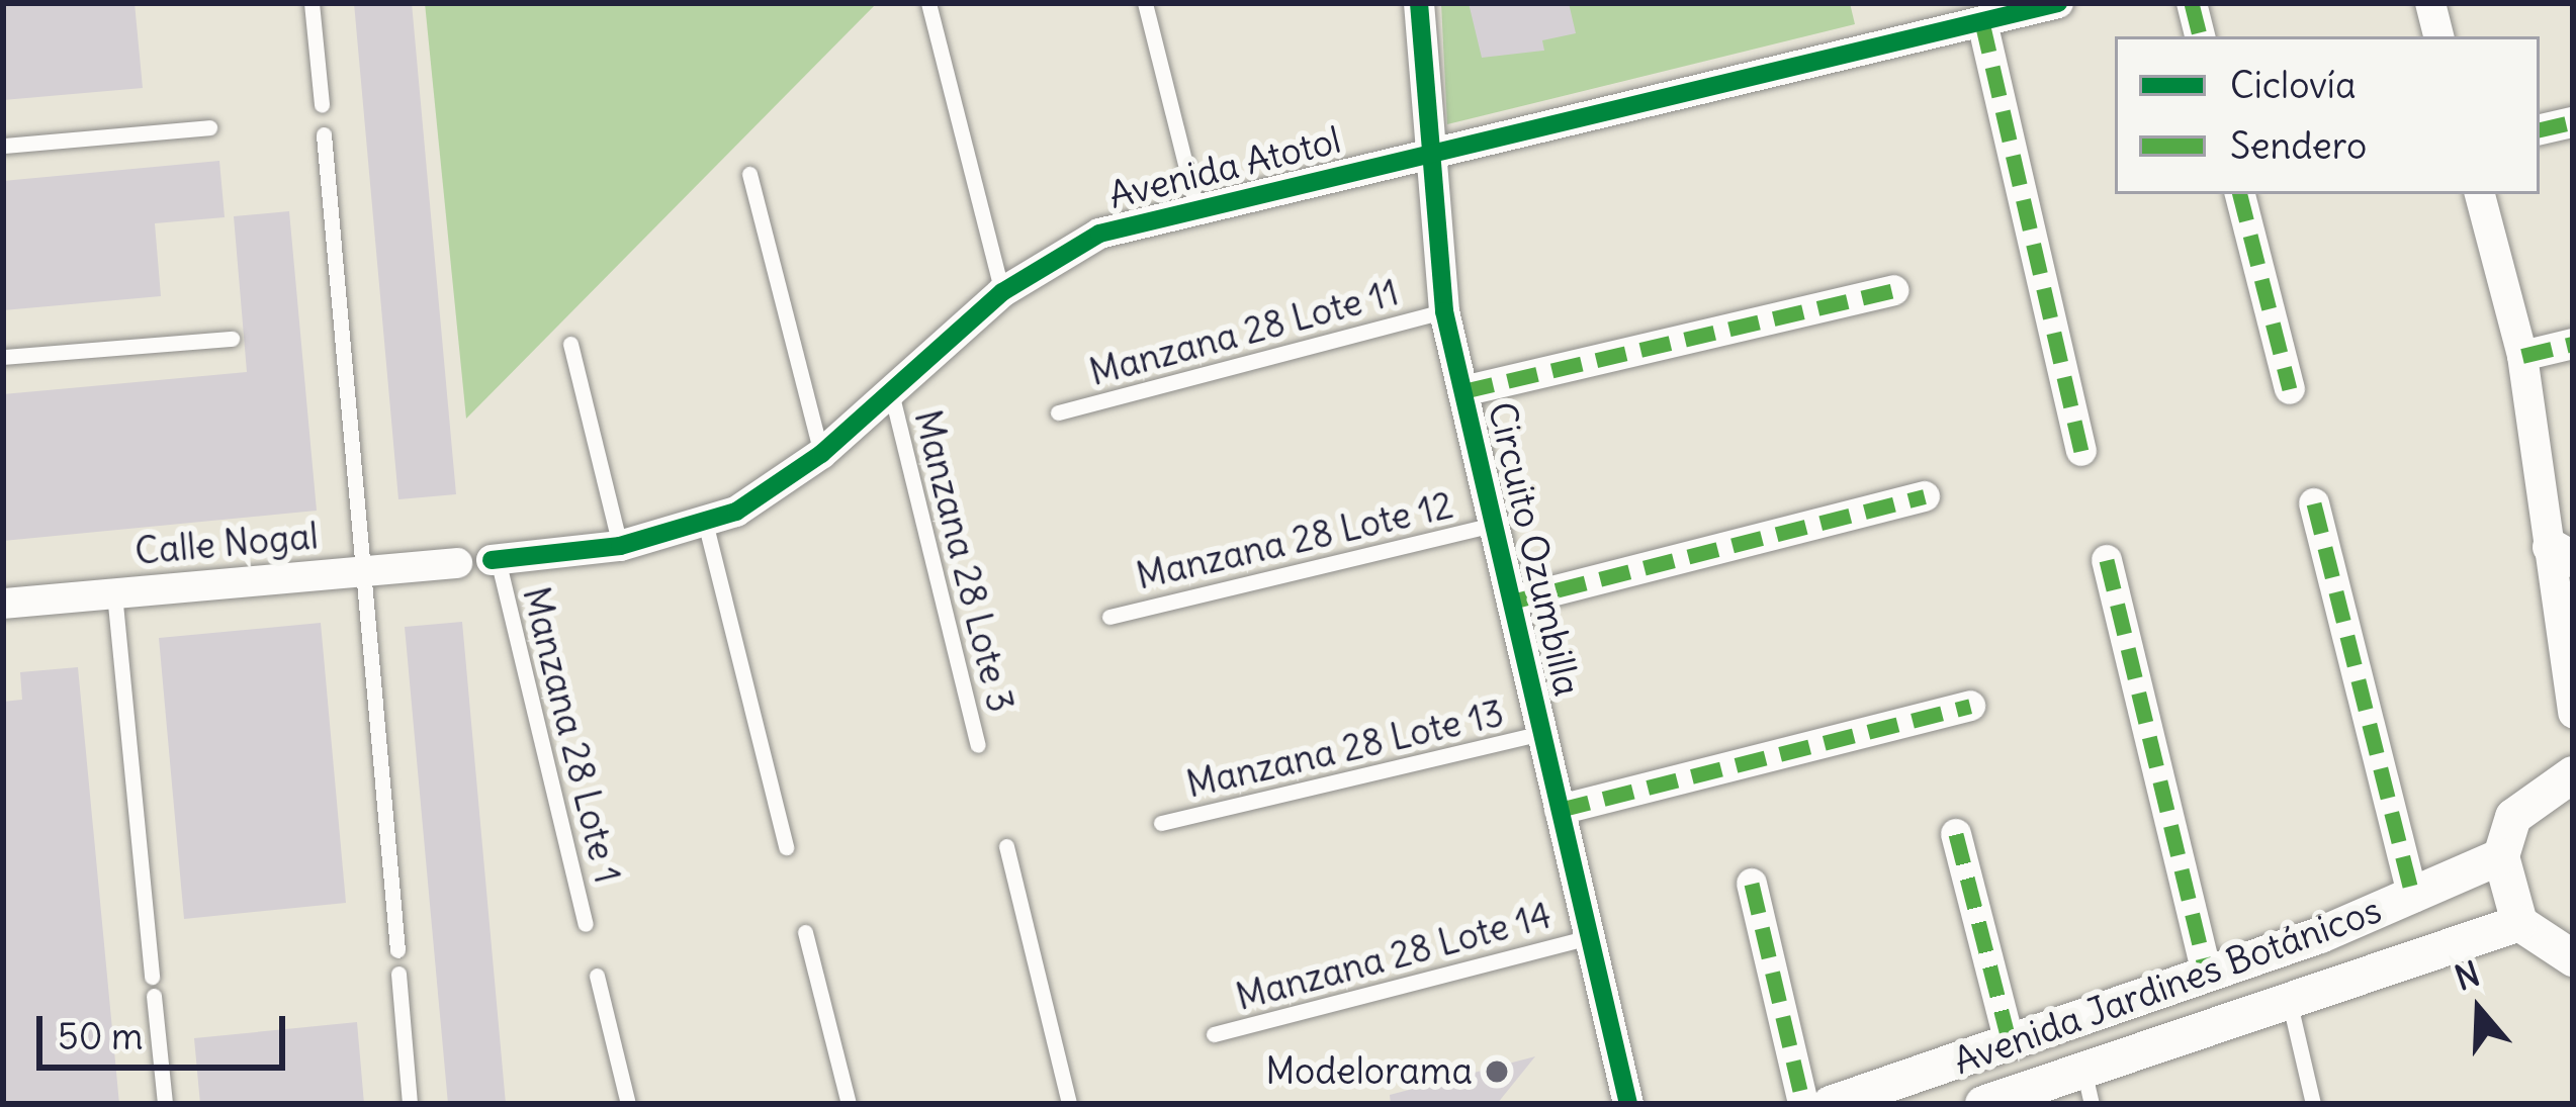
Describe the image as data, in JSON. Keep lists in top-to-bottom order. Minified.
{"streets":{"street":["Avenida Atotol","Calle Nogal","Circuito Ozumbilla","Avenida Jardines Botánicos"],"lane":["Manzana 28 Lote 11","Manzana 28 Lote 12","Manzana 28 Lote 3","Manzana 28 Lote 1","Manzana 28 Lote 13","Manzana 28 Lote 14"]},"crossings":[["Avenida Atotol","Circuito Ozumbilla"],["Avenida Atotol","Manzana 28 Lote 3"],["Avenida Atotol","Manzana 28 Lote 1"],["Manzana 28 Lote 11","Circuito Ozumbilla"],["Manzana 28 Lote 12","Circuito Ozumbilla"],["Circuito Ozumbilla","Manzana 28 Lote 13"],["Circuito Ozumbilla","Manzana 28 Lote 14"]],"places":["Modelorama"],"legend":["Ciclovía","Sendero"],"scale_bar":"50 m","north":"top"}
